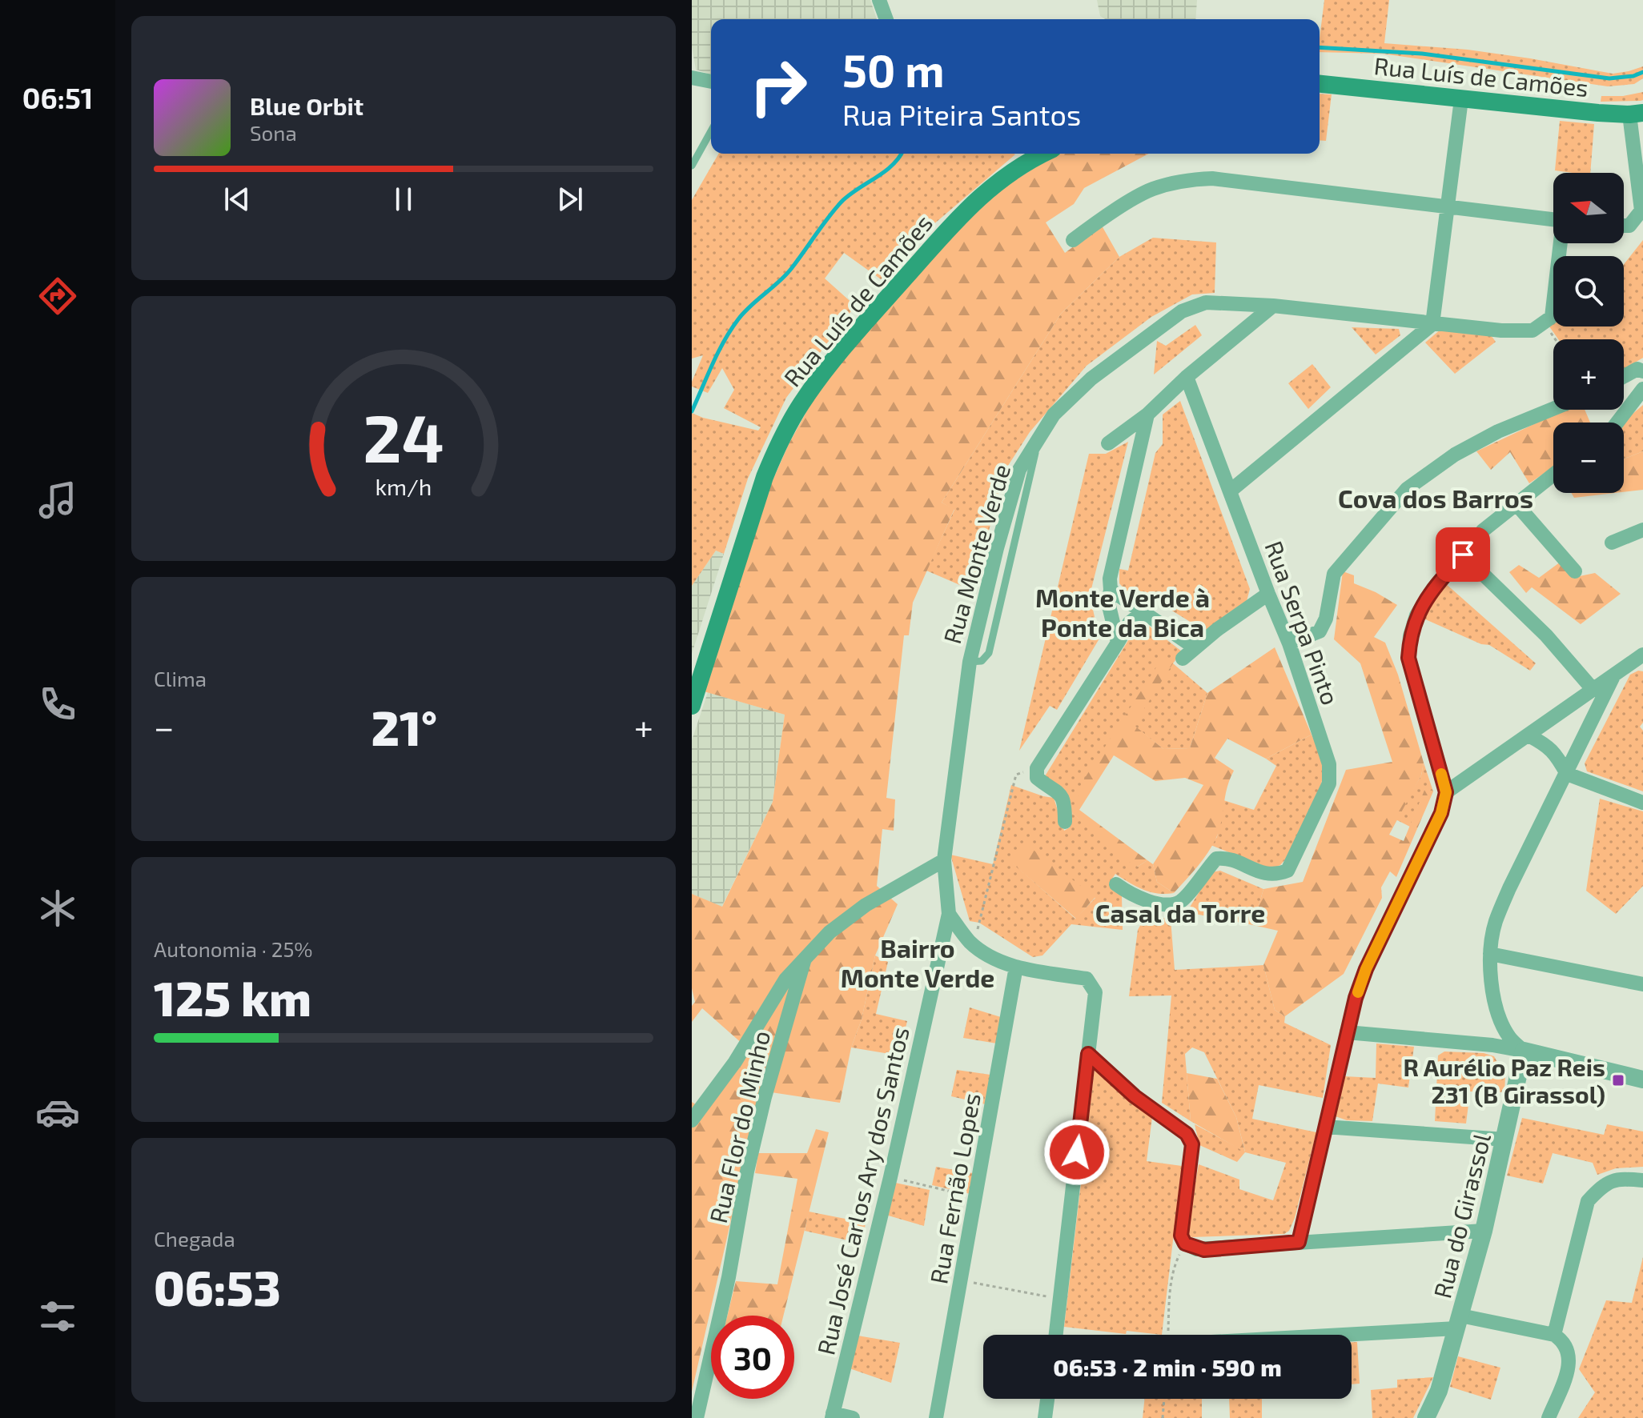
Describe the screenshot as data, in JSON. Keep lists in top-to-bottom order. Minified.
{"streets":{"main road":["Rua Luís de Camões"],"street":["Rua Monte Verde","Rua Serpa Pinto","Rua Flor do Minho","Rua Fernão Lopes","Rua José Carlos Ary dos Santos","Rua do Girassol"]},"crossings":[["Rua Monte Verde","Rua José Carlos Ary dos Santos"]],"districts":["Cova dos Barros","Monte Verde à Ponte da Bica","Casal da Torre","Bairro Monte Verde"],"places":{"transit":["R Aurélio Paz Reis 231 (B Girassol)"]},"north":"left","page":{"tabs":"06:51","turn":["50 m","Rua Piteira Santos"],"song":["Blue Orbit","Sona"],"map_buttons":["+","−"],"tile":["Clima",["Autonomia · 25%","125 km"],["Chegada","06:53"]],"heat":["−","21°","+"],"limit":"30","trip":"06:53 · 2 min · 590 m","gauge":["24","km/h"]}}
